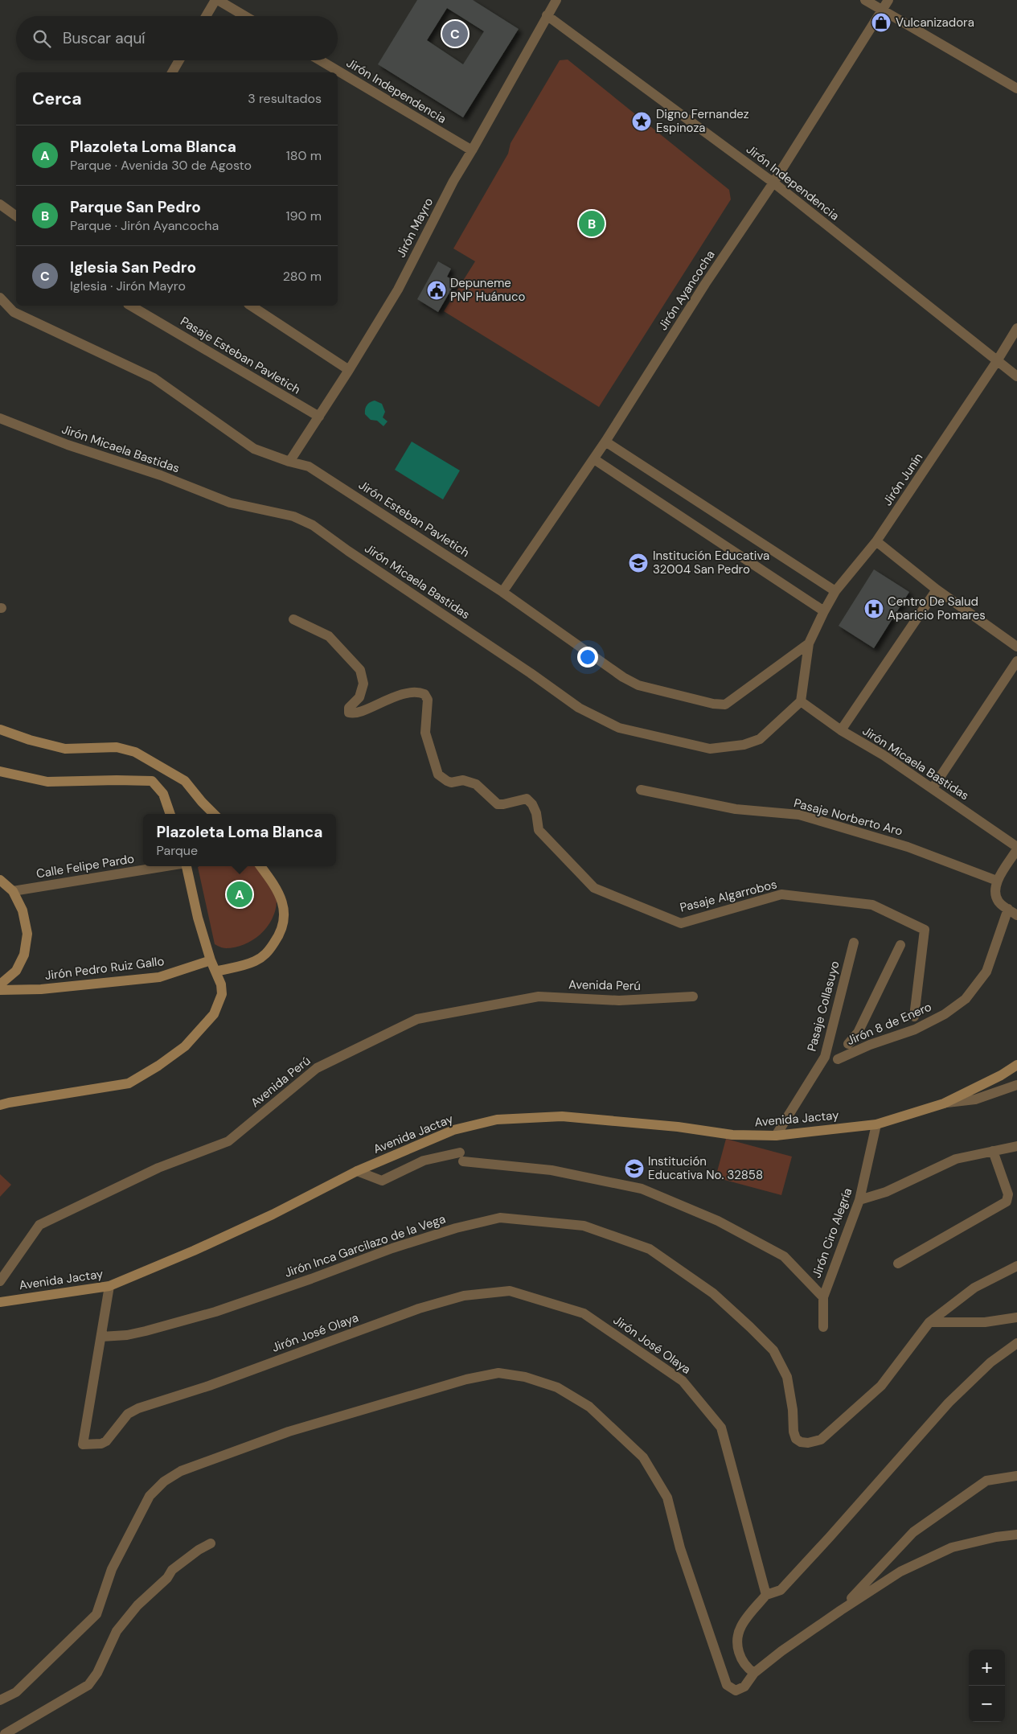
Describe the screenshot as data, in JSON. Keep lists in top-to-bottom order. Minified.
{"streets":{"street":["Jirón Independencia","Jirón Mayro","Jirón Ayancocha","Pasaje Esteban Pavletich","Jirón Micaela Bastidas","Jirón Junín","Jirón Esteban Pavletich","Pasaje Norberto Aro","Calle Felipe Pardo","Pasaje Algarrobos","Jirón Pedro Ruiz Gallo","Avenida Perú","Pasaje Collasuyo","Jirón 8 de Enero","Avenida Jactay","Jirón Ciro Alegría","Jirón Inca Garcilazo de la Vega","Jirón José Olaya"]},"crossings":[["Jirón Independencia","Jirón Mayro"],["Jirón Independencia","Jirón Ayancocha"],["Jirón Independencia","Jirón Junín"],["Jirón Mayro","Pasaje Esteban Pavletich"],["Jirón Mayro","Jirón Esteban Pavletich"],["Jirón Ayancocha","Jirón Esteban Pavletich"],["Jirón Junín","Jirón Esteban Pavletich"],["Pasaje Collasuyo","Avenida Jactay"],["Avenida Jactay","Jirón Ciro Alegría"],["Jirón Inca Garcilazo de la Vega","Jirón José Olaya"]],"places":{"shop":["Vulcanizadora"],"place":["Digno Fernandez Espinoza"],"public building":["Depuneme PNP Huánuco"],"school or university":["Institución Educativa 32004 San Pedro","Institución Educativa No. 32858"],"hospital":["Centro De Salud Aparicio Pomares"]},"page":{"search":"Buscar aquí","pins":["C","B","A"],"heading":["Cerca","3 resultados"],"list":[{"mark":"A","name":"Plazoleta Loma Blanca","note":"Parque · Avenida 30 de Agosto","value":"180 m"},{"mark":"B","name":"Parque San Pedro","note":"Parque · Jirón Ayancocha","value":"190 m"},{"mark":"C","name":"Iglesia San Pedro","note":"Iglesia · Jirón Mayro","value":"280 m"}],"popup":["Plazoleta Loma Blanca","Parque"],"map_buttons":["+","−"]}}
